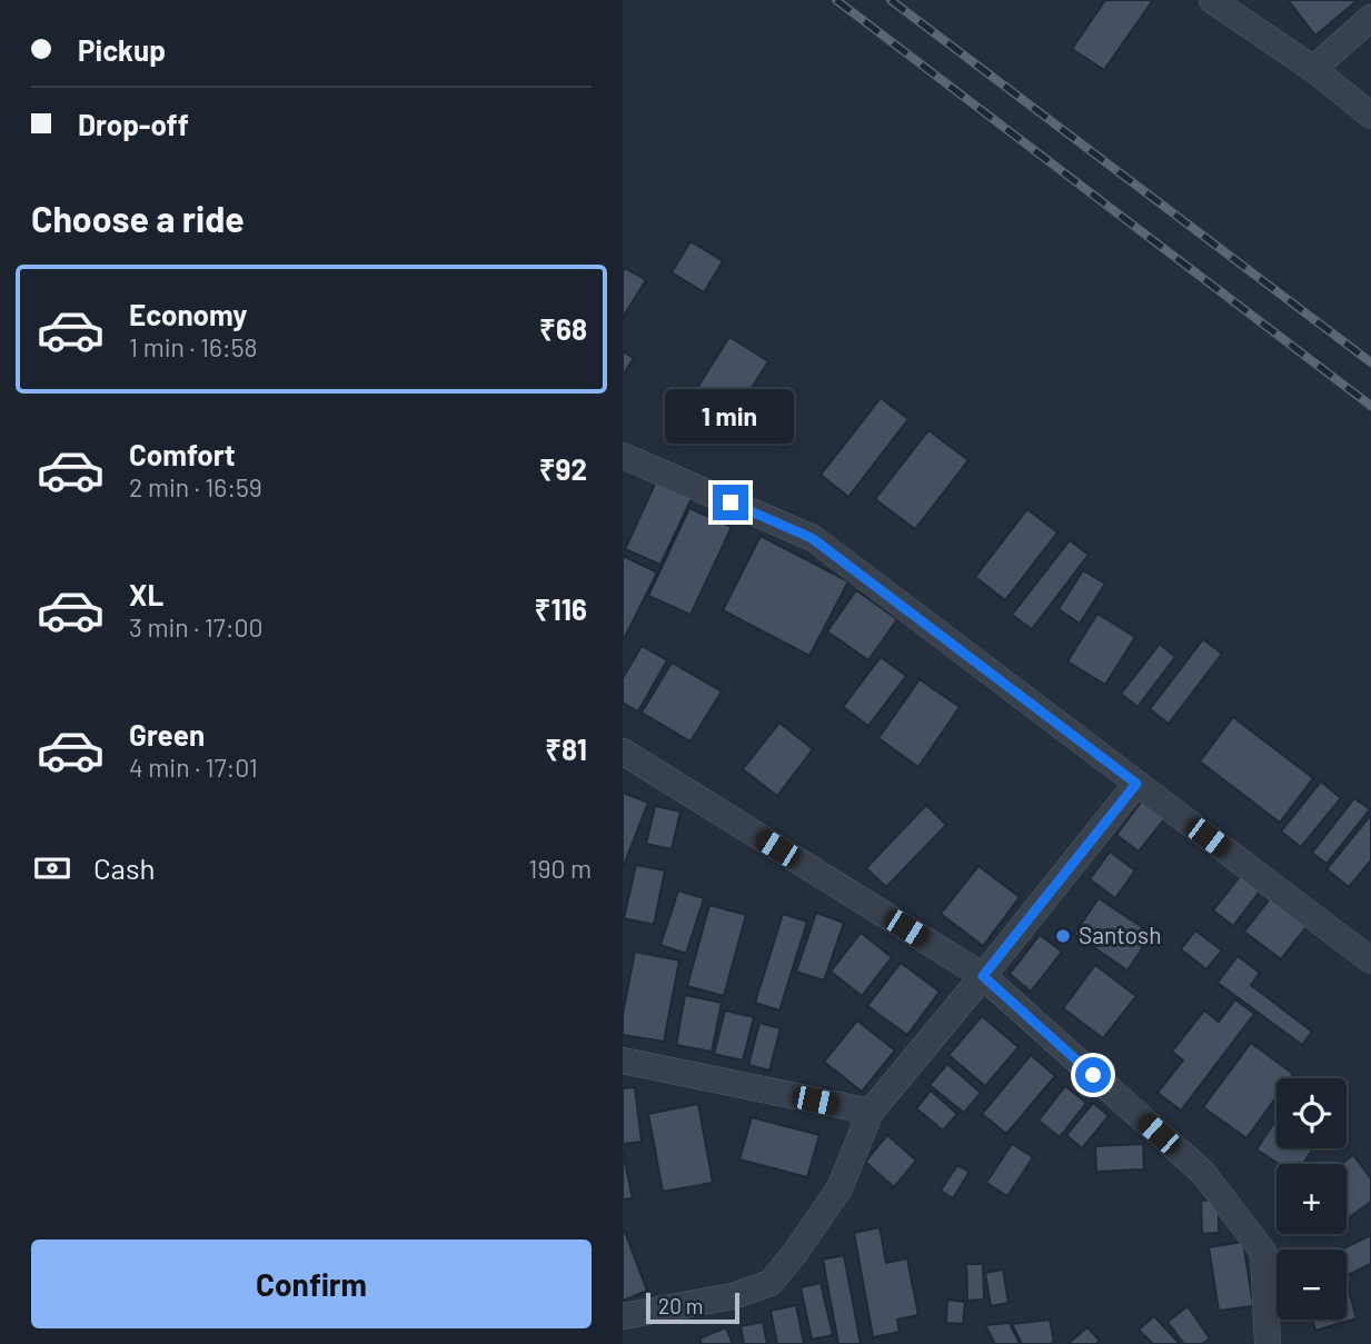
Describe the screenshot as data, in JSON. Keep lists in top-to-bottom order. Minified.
{"places":["Santosh"],"scale_bar":"20 m","page":{"banner":["Pickup","Drop-off"],"heading":"Choose a ride","list":[{"name":"Economy","note":"1 min · 16:58","value":"₹68"},{"name":"Comfort","note":"2 min · 16:59","value":"₹92"},{"name":"XL","note":"3 min · 17:00","value":"₹116"},{"name":"Green","note":"4 min · 17:01","value":"₹81"}],"bubble":"1 min","pay":["Cash","190 m"],"map_buttons":["+","−"],"buttons":"Confirm","scale":"20 m"}}
